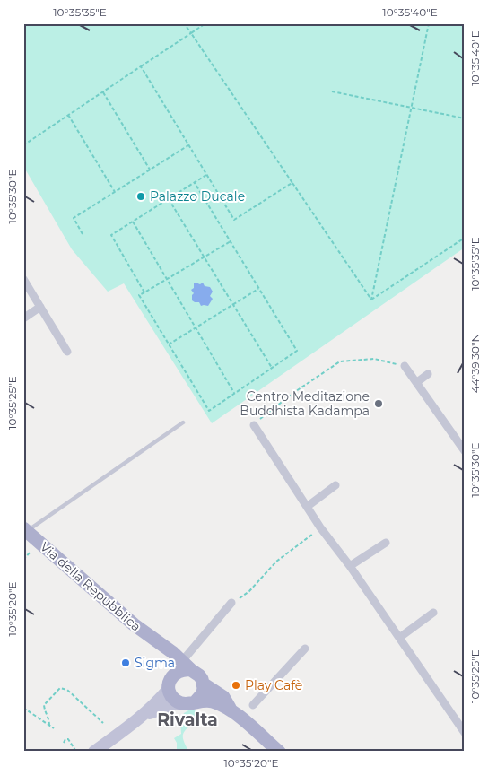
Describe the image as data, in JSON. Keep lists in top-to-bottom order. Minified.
{"streets":{"main road":["Via della Repubblica"]},"districts":["Rivalta"],"places":["Palazzo Ducale","Centro Meditazione Buddhista Kadampa","Sigma","Play Cafè"],"coordinates":["10°35'35\"E","10°35'40\"E","10°35'30\"E","44°39'30\"N","10°35'25\"E","10°35'20\"E"]}
